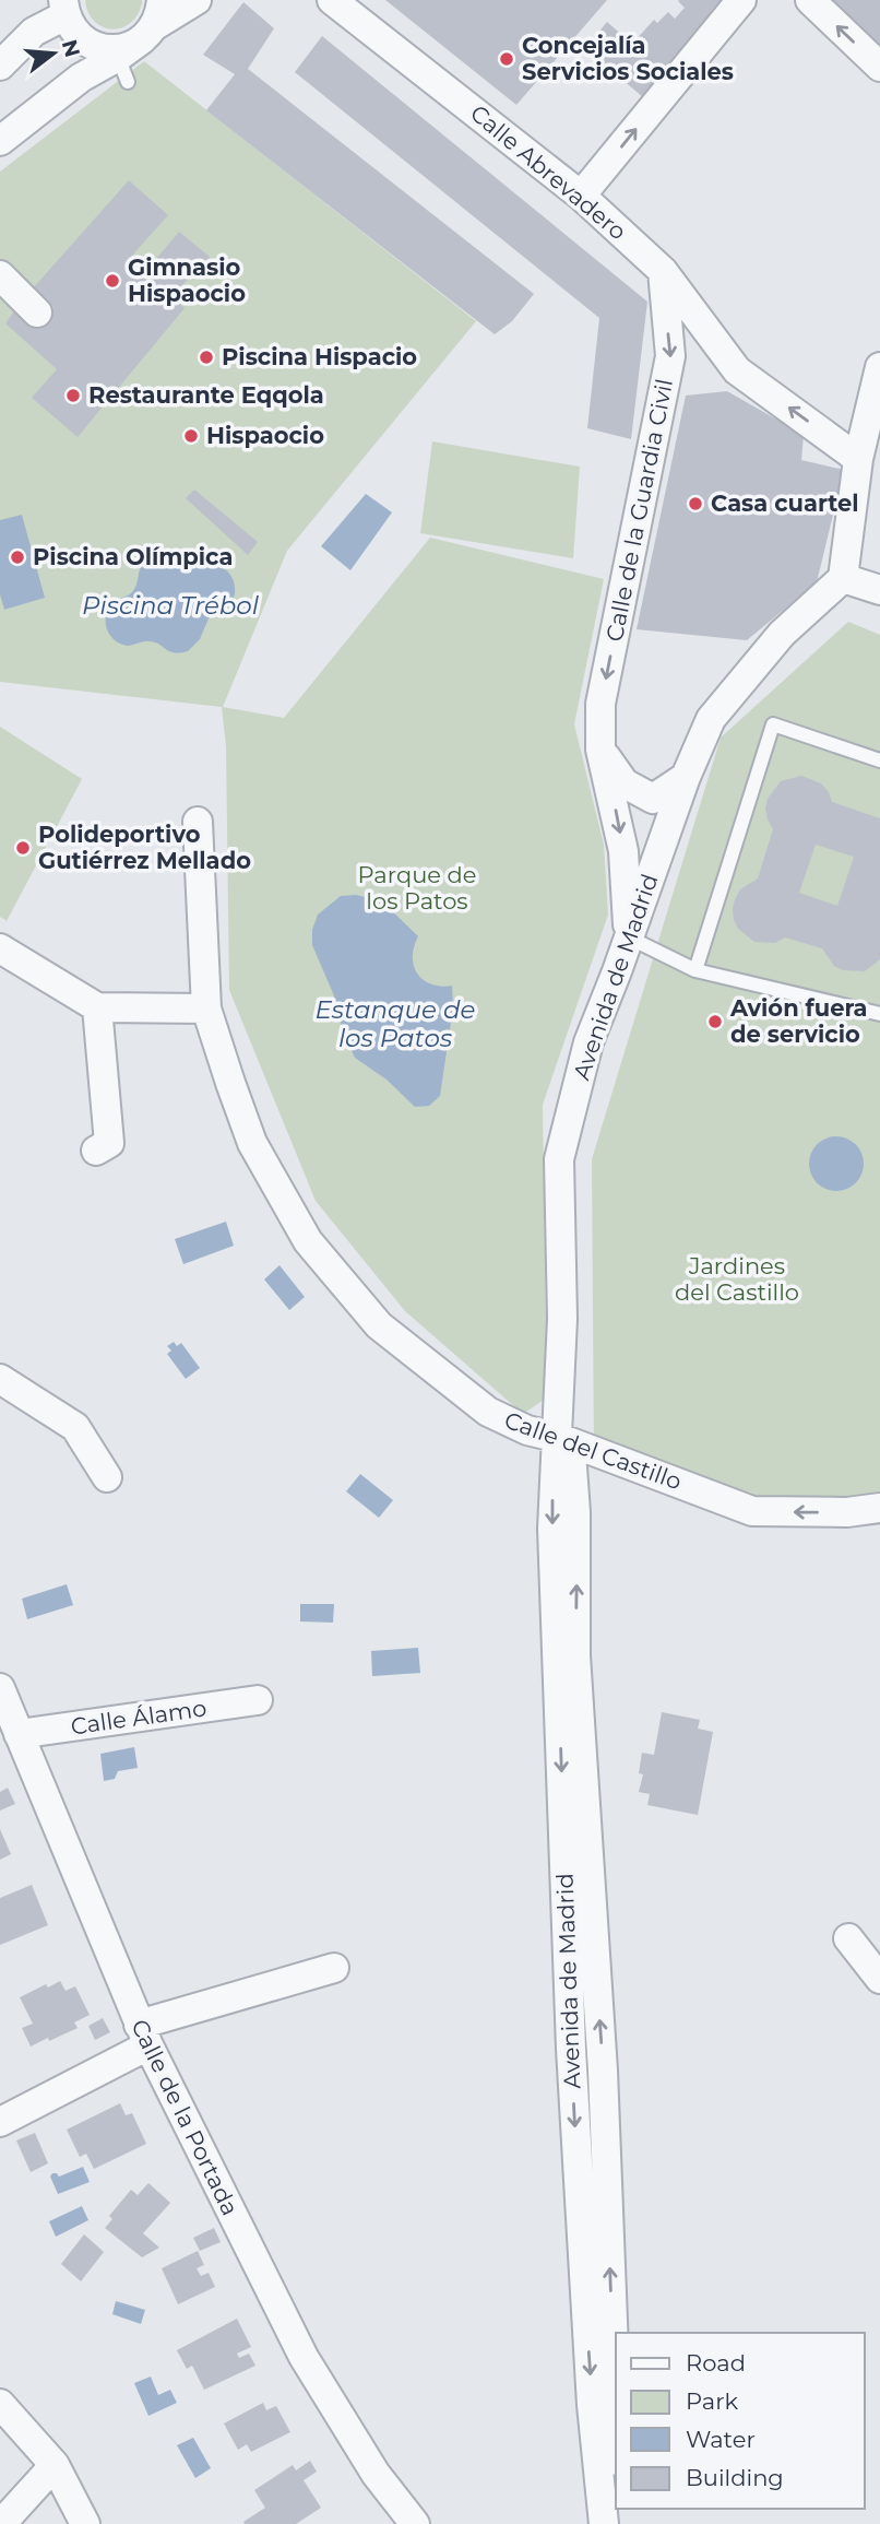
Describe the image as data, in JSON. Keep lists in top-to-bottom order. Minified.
{"streets":{"street":["Calle Abrevadero","Calle de la Guardia Civil","Avenida de Madrid","Calle del Castillo","Calle Álamo","Calle de la Portada"]},"crossings":[["Calle Abrevadero","Calle de la Guardia Civil"],["Calle de la Guardia Civil","Avenida de Madrid"],["Avenida de Madrid","Calle del Castillo"],["Calle Álamo","Calle de la Portada"]],"one_way":["Calle Abrevadero"],"water":["Piscina Trébol","Estanque de los Patos"],"parks":["Parque de los Patos","Jardines del Castillo"],"places":["Concejalía Servicios Sociales","Gimnasio Hispaocio","Piscina Hispacio","Restaurante Eqqola","Hispaocio","Casa cuartel","Piscina Olímpica","Polideportivo Gutiérrez Mellado","Avión fuera de servicio"],"legend":["Road","Park","Water","Building"],"north":"right"}
